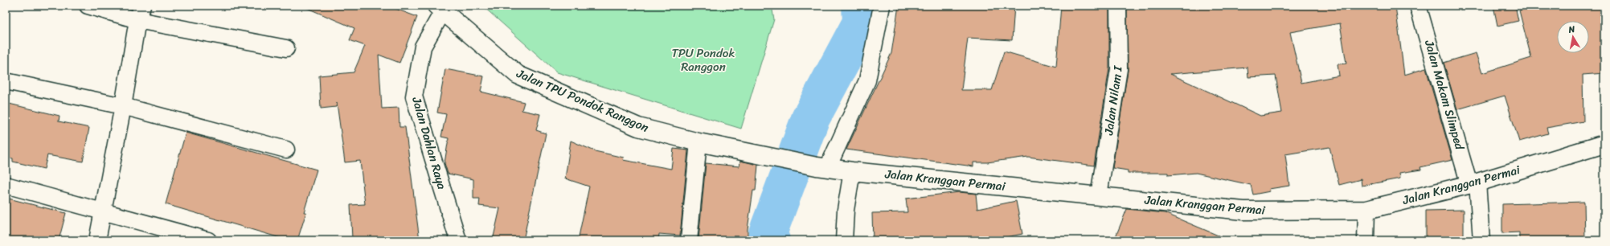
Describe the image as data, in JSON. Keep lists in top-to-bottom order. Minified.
{"streets":{"street":["Jalan Makam Slimped","Jalan TPU Pondok Ranggon","Jalan Nilam I","Jalan Dahlan Raya","Jalan Kranggan Permai"]},"crossings":[["Jalan Makam Slimped","Jalan Kranggan Permai"],["Jalan TPU Pondok Ranggon","Jalan Dahlan Raya"],["Jalan TPU Pondok Ranggon","Jalan Kranggan Permai"],["Jalan Nilam I","Jalan Kranggan Permai"]],"parks":["TPU Pondok Ranggon"],"north":"top"}
